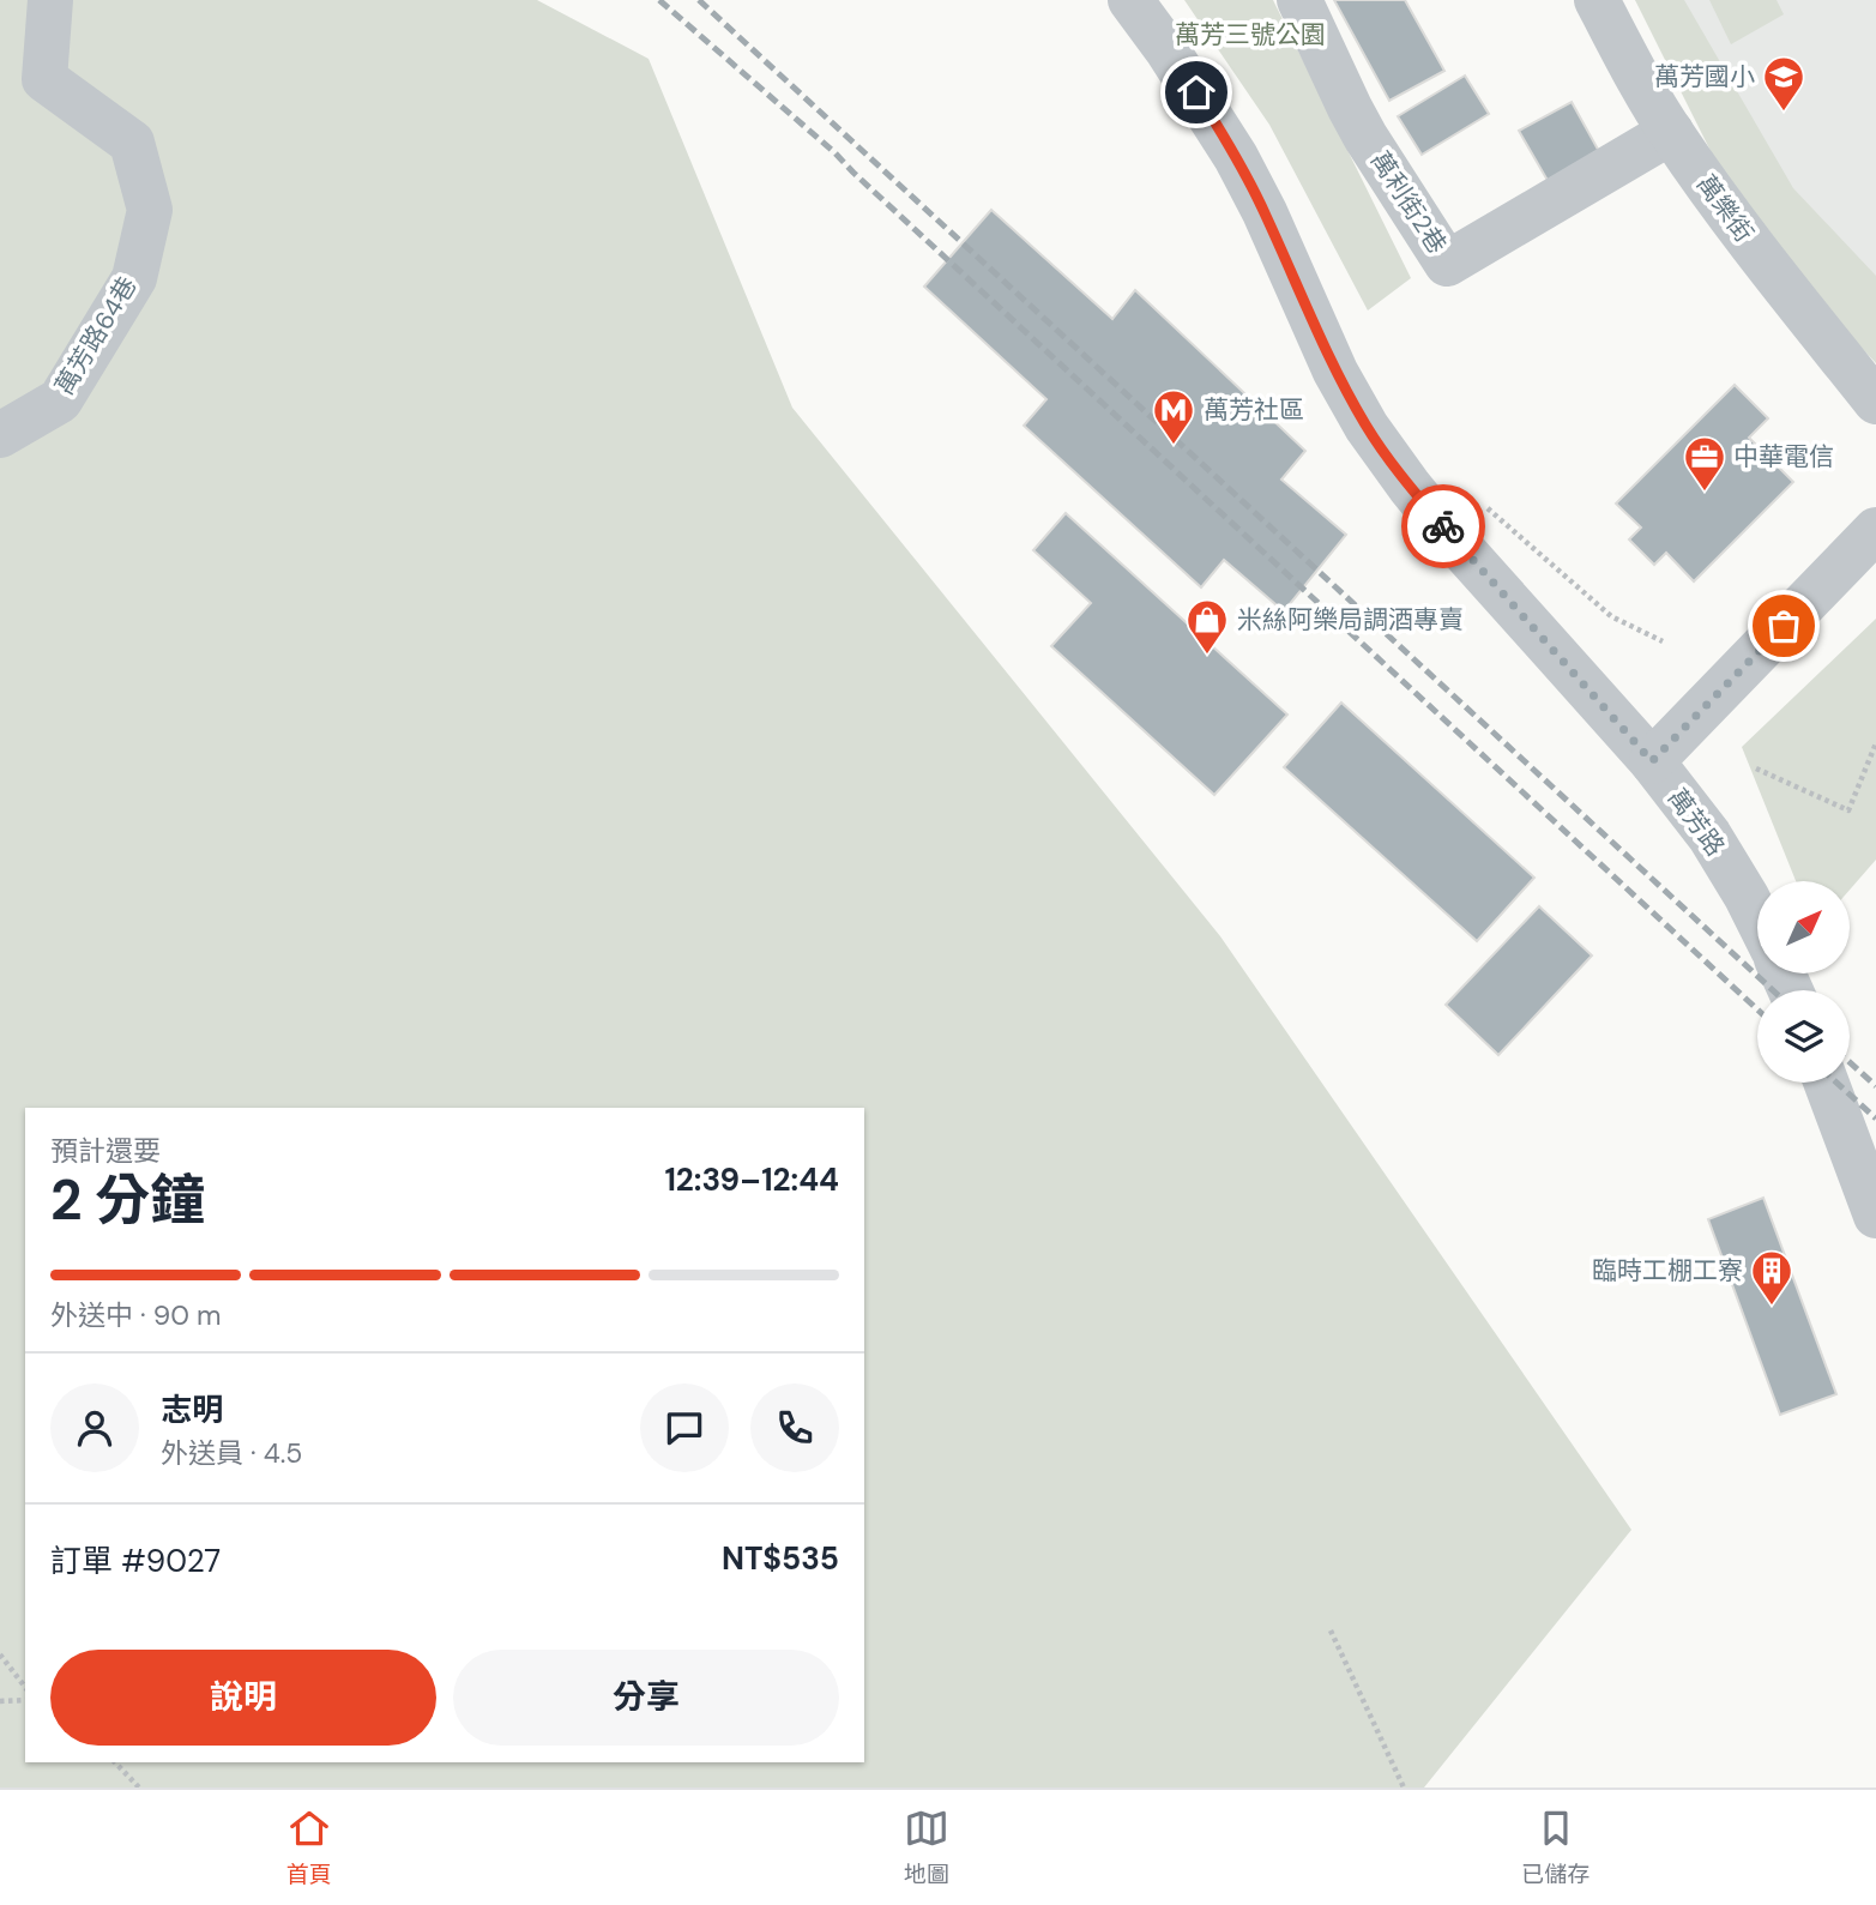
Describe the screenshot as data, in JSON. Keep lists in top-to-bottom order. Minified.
{"streets":{"street":["萬利街2巷","萬樂街","萬芳路64巷","萬芳路"]},"crossings":[["萬利街2巷","萬樂街"]],"parks":["萬芳三號公園"],"places":{"school or university":["萬芳國小"],"metro station":["萬芳社區"],"office":["中華電信"],"shop":["米絲阿樂局調酒專賣"],"building":["臨時工棚工寮"]},"north":"top right","page":{"heading":["2 分鐘","預計還要","12:39–12:44"],"panel":["志明","外送員 · 4.5","訂單 #9027","NT$535"],"bar":"外送中 · 90 m","buttons":["說明","分享"],"tabs":["首頁","地圖","已儲存"]}}
